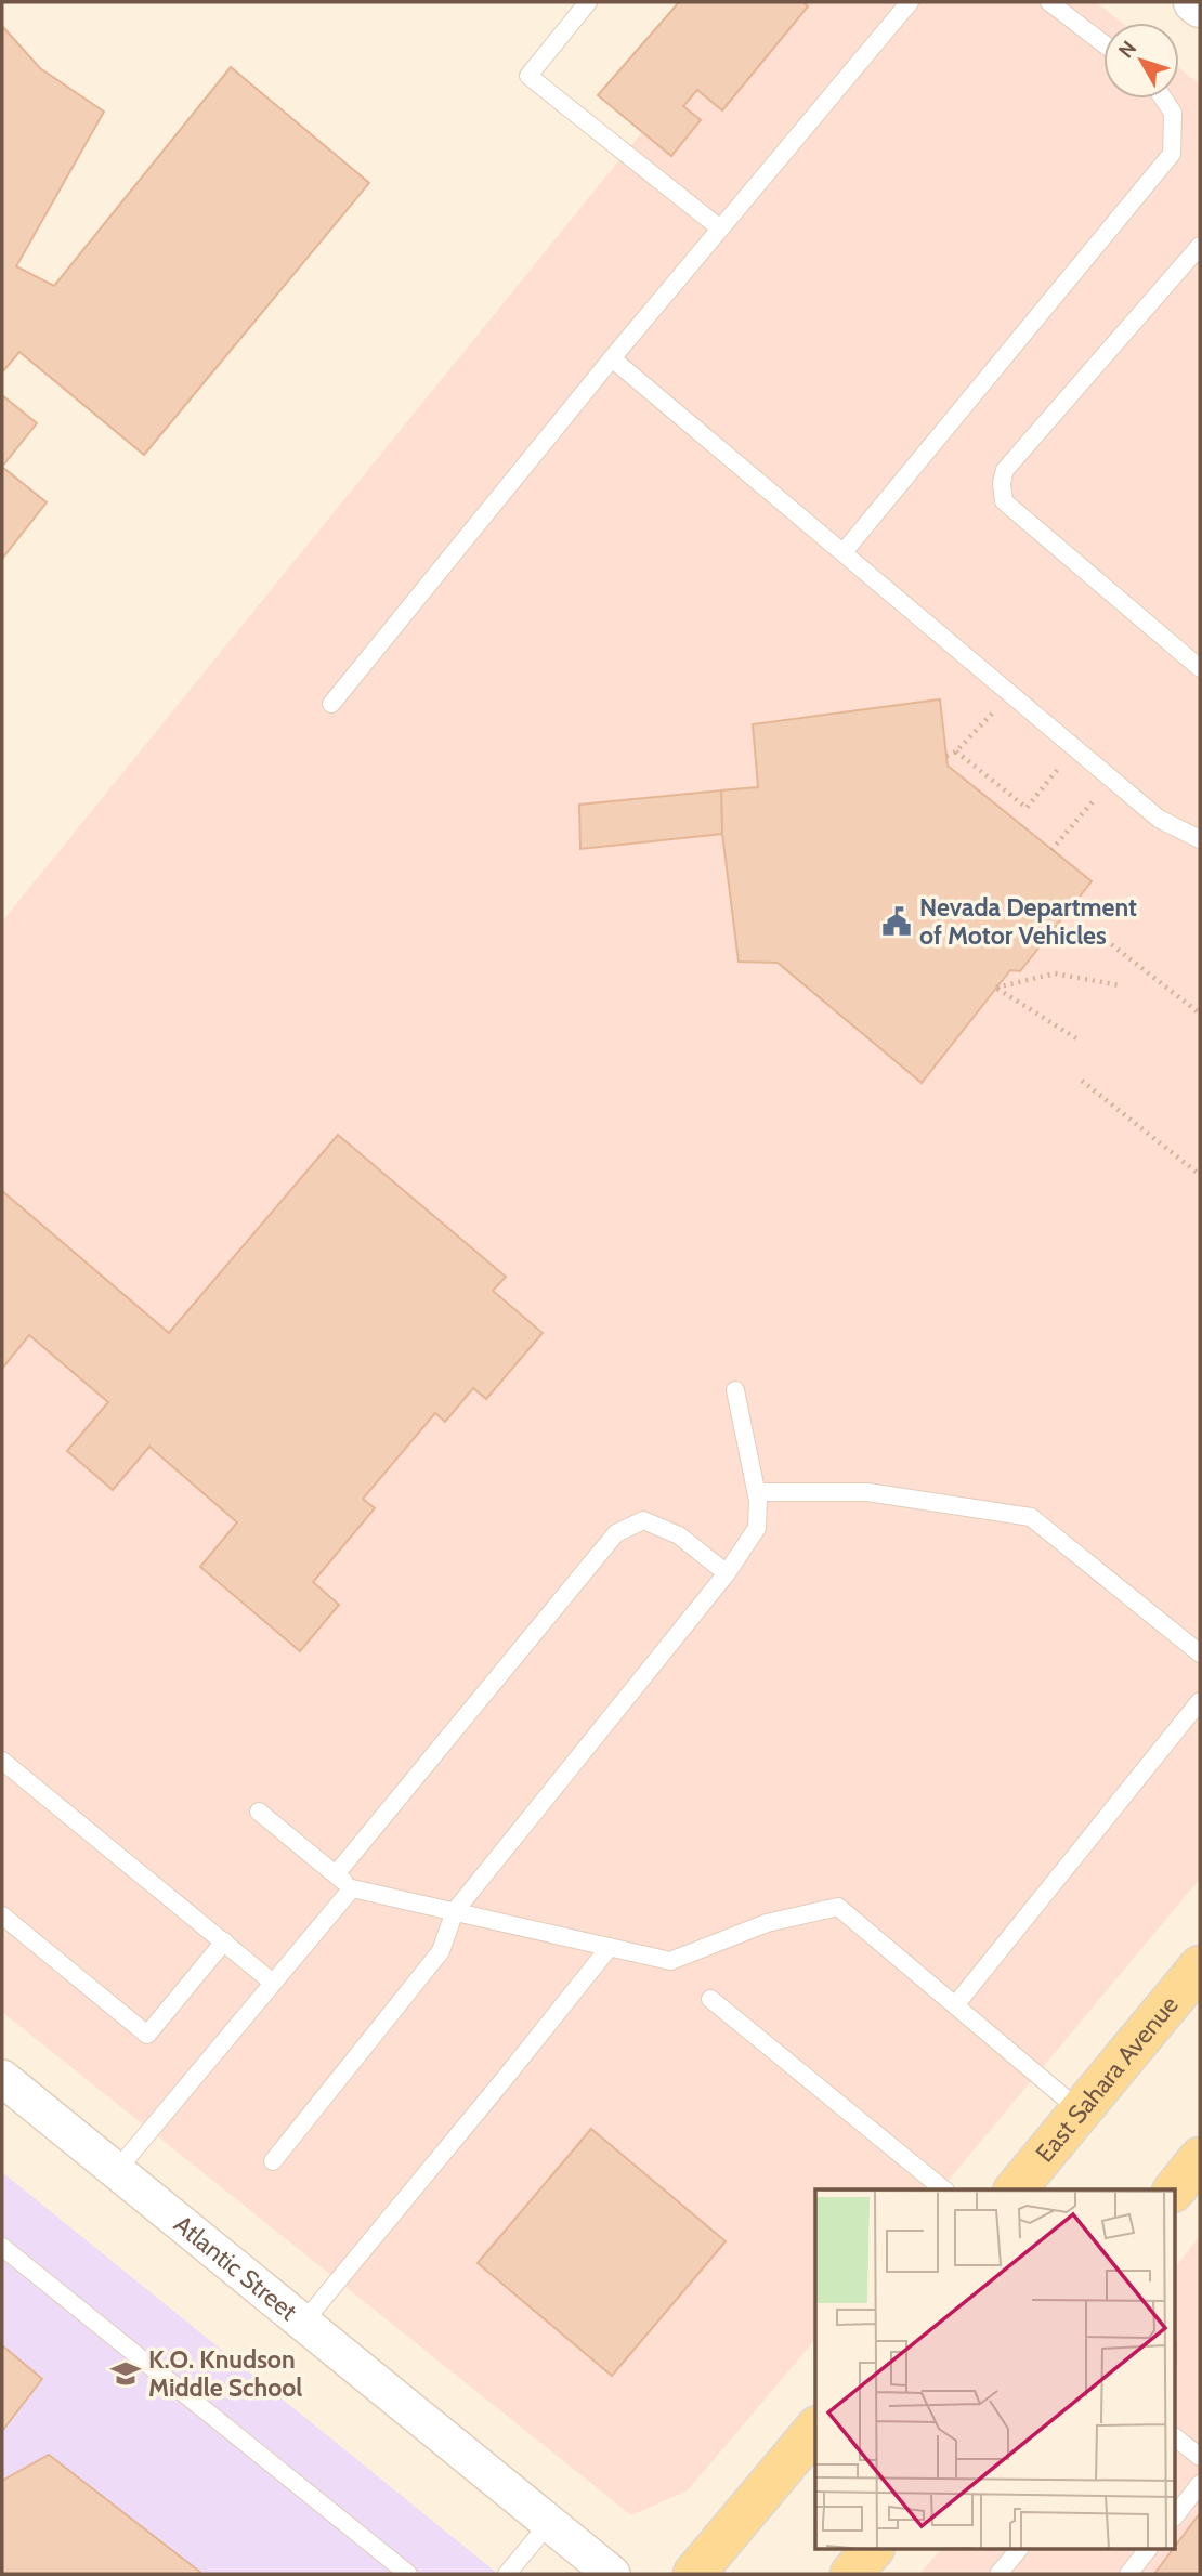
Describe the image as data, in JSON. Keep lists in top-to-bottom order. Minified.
{"streets":{"main road":["East Sahara Avenue"],"street":["Atlantic Street"]},"places":{"public building":["Nevada Department of Motor Vehicles"],"school or university":["K.O. Knudson Middle School"]},"north":"top left"}
